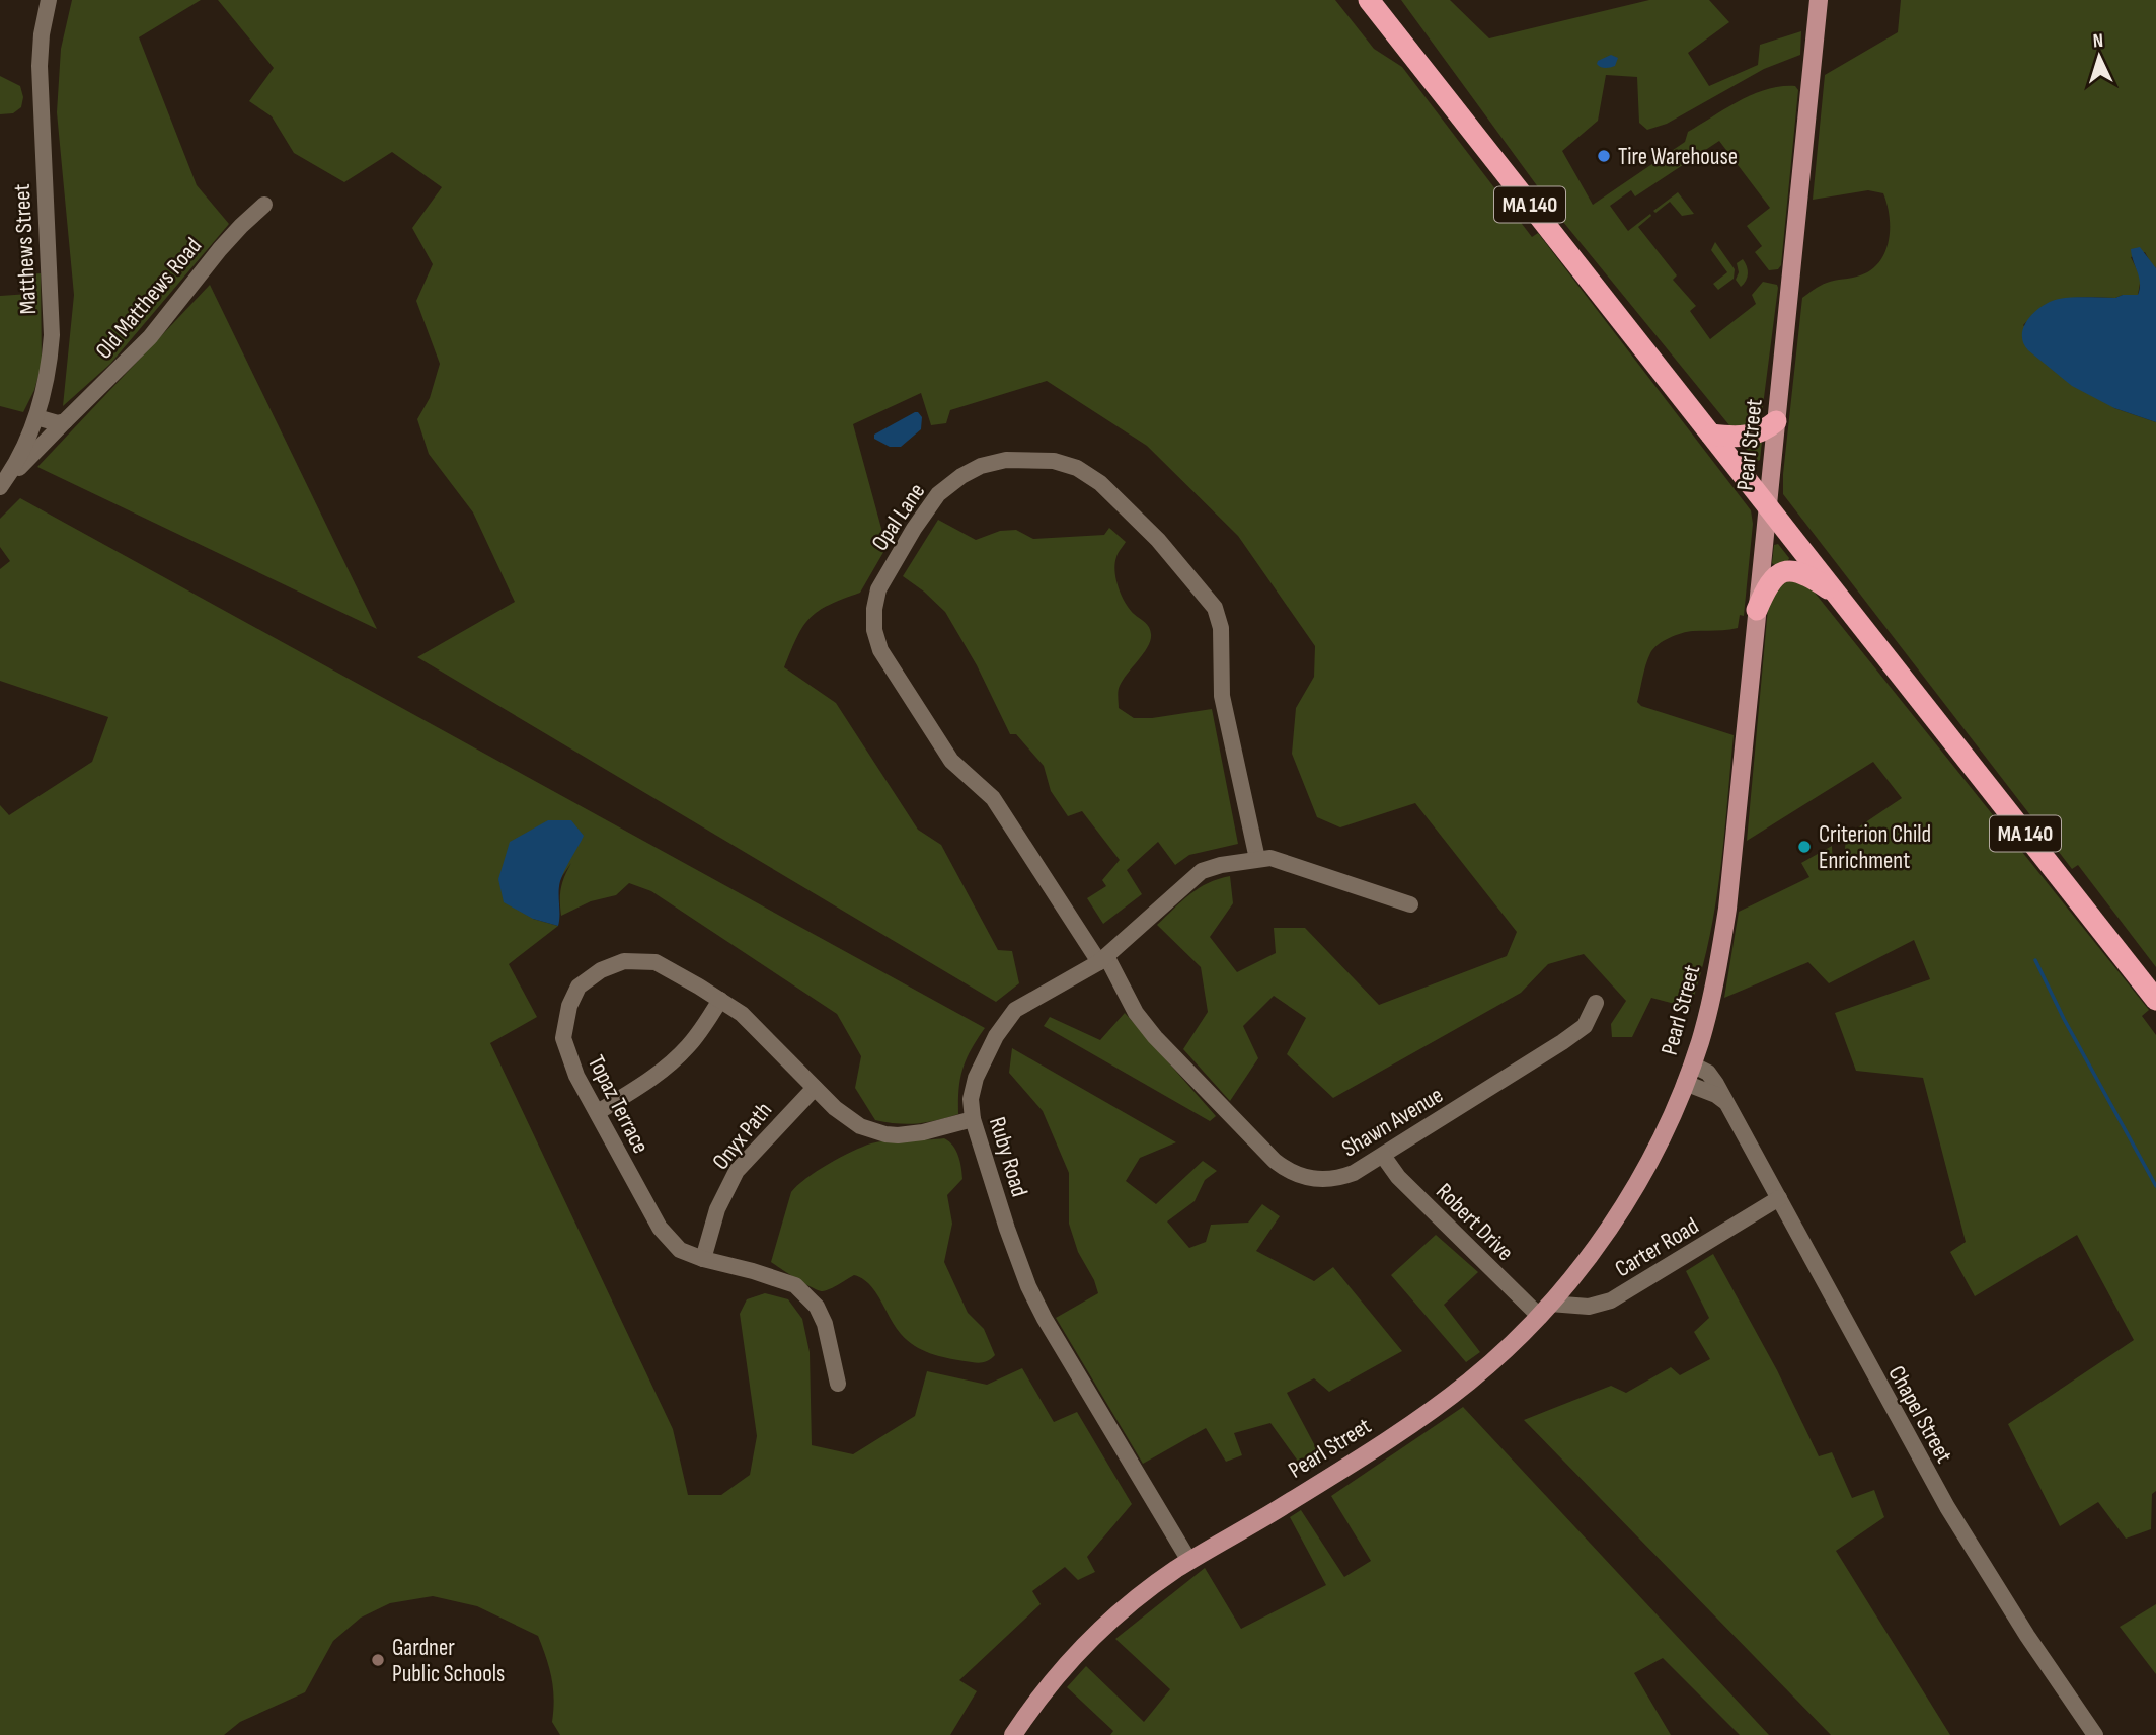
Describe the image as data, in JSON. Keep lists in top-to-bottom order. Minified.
{"streets":{"highway":["MA 140"],"main road":["Pearl Street"],"street":["Matthews Street","Old Matthews Road","Opal Lane","Topaz Terrace","Shawn Avenue","Onyx Path","Ruby Road","Robert Drive","Carter Road","Chapel Street"]},"crossings":[["MA 140","Pearl Street"],["Matthews Street","Old Matthews Road"],["Pearl Street","Ruby Road"],["Pearl Street","Robert Drive"],["Pearl Street","Carter Road"],["Pearl Street","Chapel Street"],["Opal Lane","Shawn Avenue"],["Opal Lane","Ruby Road"],["Topaz Terrace","Onyx Path"],["Topaz Terrace","Ruby Road"],["Shawn Avenue","Ruby Road"],["Shawn Avenue","Robert Drive"],["Robert Drive","Carter Road"],["Carter Road","Chapel Street"]],"places":["Tire Warehouse","Criterion Child Enrichment","Gardner Public Schools"],"north":"top"}
